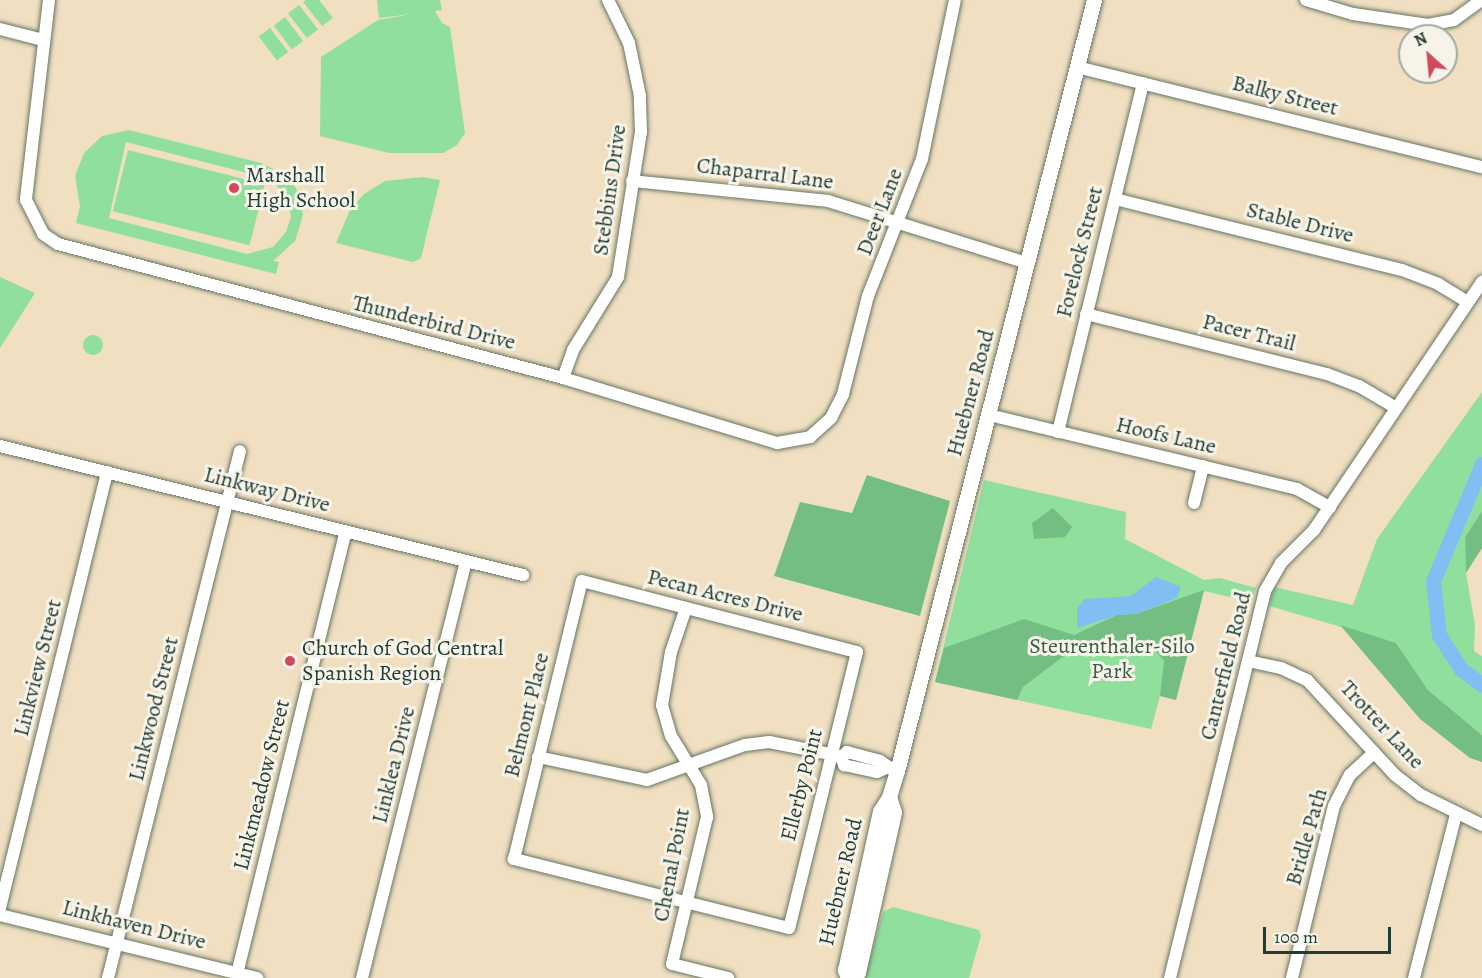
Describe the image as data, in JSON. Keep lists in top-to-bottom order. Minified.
{"streets":{"main road":["Huebner Road"],"street":["Balky Street","Chaparral Lane","Stebbins Drive","Deer Lane","Stable Drive","Forelock Street","Thunderbird Drive","Pacer Trail","Hoofs Lane","Linkway Drive","Pecan Acres Drive","Canterfield Road","Linkview Street","Linkwood Street","Belmont Place","Trotter Lane","Linklea Drive","Linkmeadow Street","Ellerby Point","Bridle Path","Chenal Point","Linkhaven Drive"]},"crossings":[["Balky Street","Forelock Street"],["Balky Street","Huebner Road"],["Chaparral Lane","Stebbins Drive"],["Chaparral Lane","Deer Lane"],["Chaparral Lane","Huebner Road"],["Stebbins Drive","Thunderbird Drive"],["Deer Lane","Thunderbird Drive"],["Stable Drive","Forelock Street"],["Stable Drive","Canterfield Road"],["Forelock Street","Pacer Trail"],["Forelock Street","Hoofs Lane"],["Pacer Trail","Canterfield Road"],["Huebner Road","Hoofs Lane"],["Hoofs Lane","Canterfield Road"],["Linkway Drive","Linkview Street"],["Linkway Drive","Linkwood Street"],["Linkway Drive","Linklea Drive"],["Linkway Drive","Linkmeadow Street"],["Pecan Acres Drive","Belmont Place"],["Pecan Acres Drive","Ellerby Point"],["Pecan Acres Drive","Chenal Point"],["Canterfield Road","Trotter Lane"],["Linkwood Street","Linkhaven Drive"],["Belmont Place","Ellerby Point"],["Belmont Place","Chenal Point"],["Trotter Lane","Bridle Path"],["Linkmeadow Street","Linkhaven Drive"],["Ellerby Point","Chenal Point"]],"parks":["Steurenthaler-Silo Park"],"places":["Marshall High School","Church of God Central Spanish Region"],"scale_bar":"100 m","north":"top left"}
